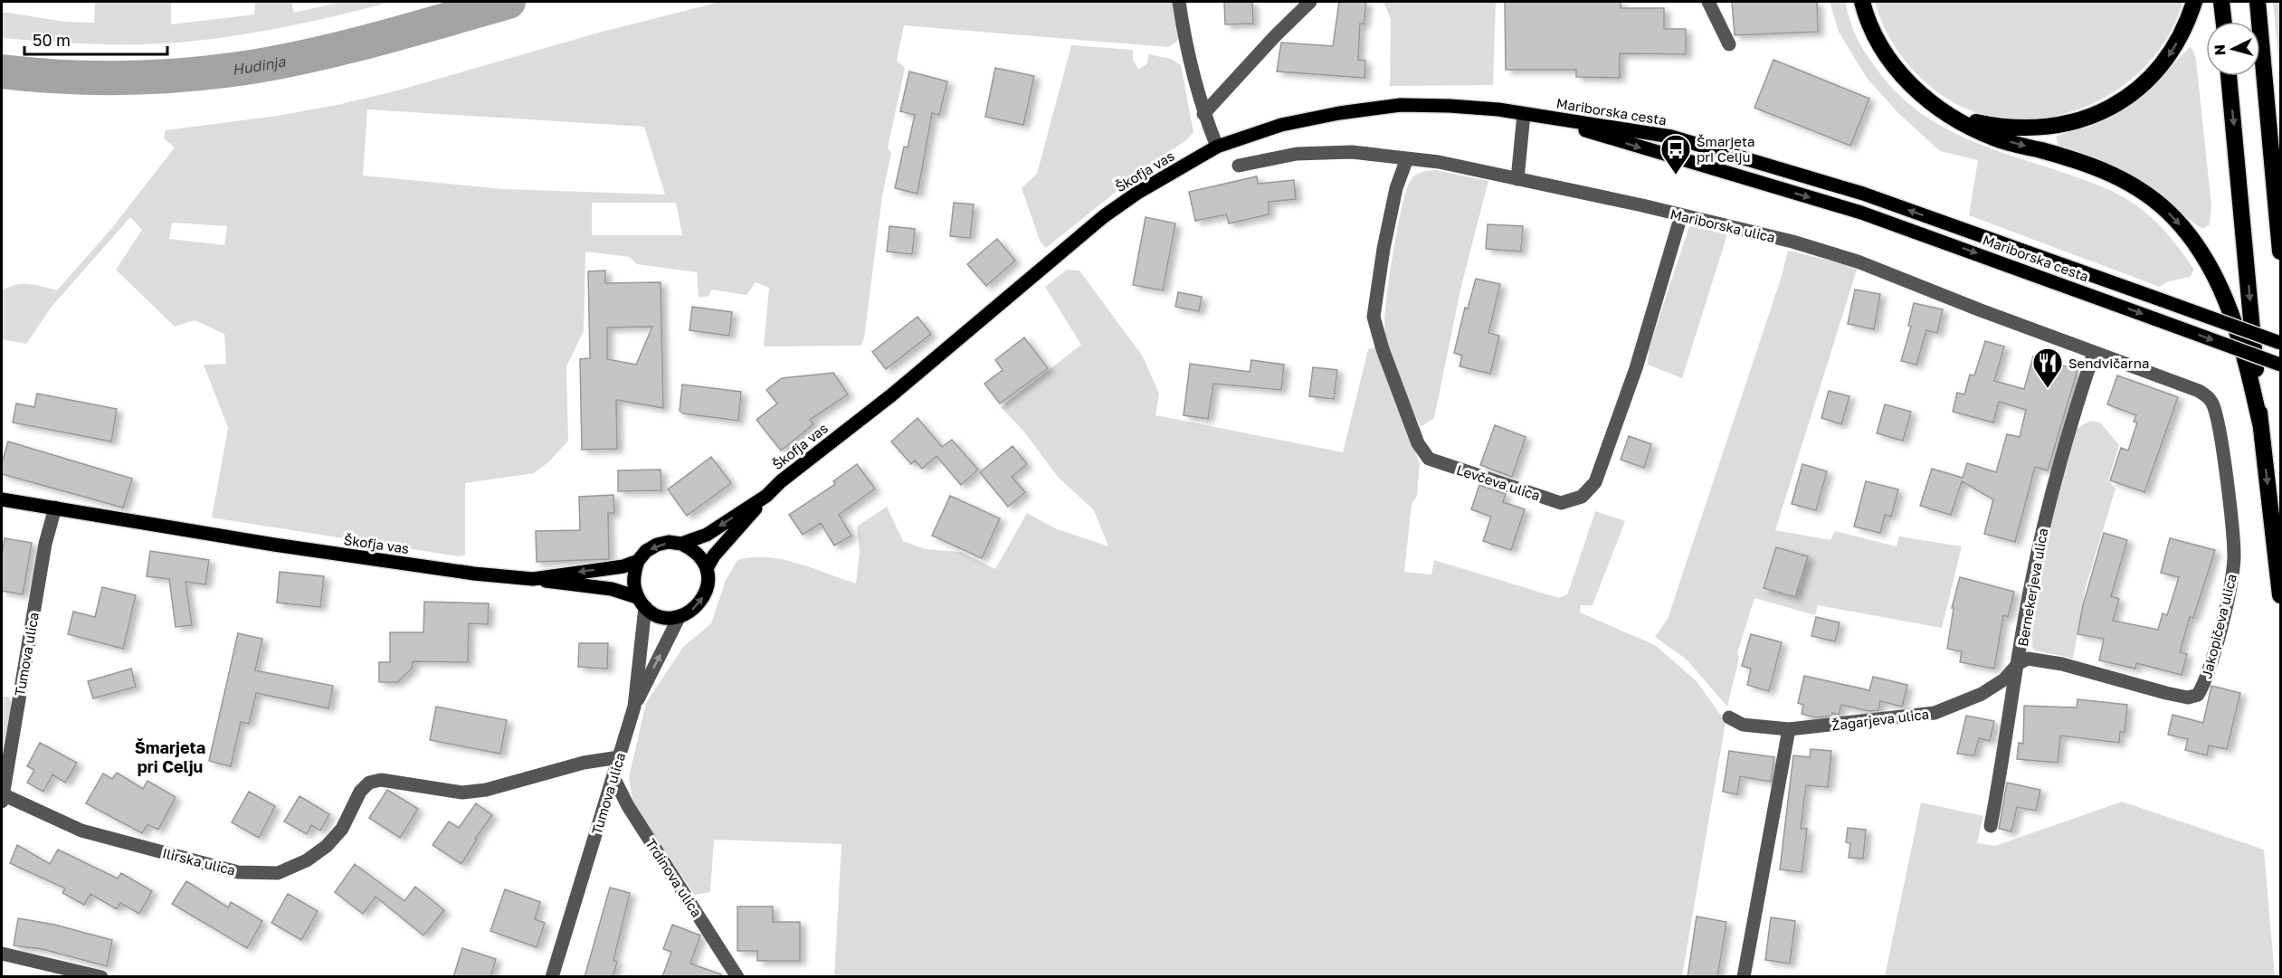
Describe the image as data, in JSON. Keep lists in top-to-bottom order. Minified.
{"streets":{"main road":["Mariborska cesta","Škofja vas"],"street":["Mariborska ulica","Levčeva ulica","Bernekerjeva ulica","Jakopičeva ulica","Tumova ulica","Žagarjeva ulica","Ilirska ulica","Trdinova ulica"]},"crossings":[["Mariborska cesta","Škofja vas"],["Škofja vas","Tumova ulica"],["Mariborska ulica","Levčeva ulica"],["Mariborska ulica","Bernekerjeva ulica"],["Mariborska ulica","Jakopičeva ulica"],["Bernekerjeva ulica","Jakopičeva ulica"],["Bernekerjeva ulica","Žagarjeva ulica"],["Jakopičeva ulica","Žagarjeva ulica"],["Tumova ulica","Ilirska ulica"],["Tumova ulica","Trdinova ulica"]],"districts":["Šmarjeta pri Celju"],"water":["Hudinja"],"places":{"bus stop":["Šmarjeta pri Celju"],"restaurant":["Sendvičarna"]},"scale_bar":"50 m","north":"left"}
